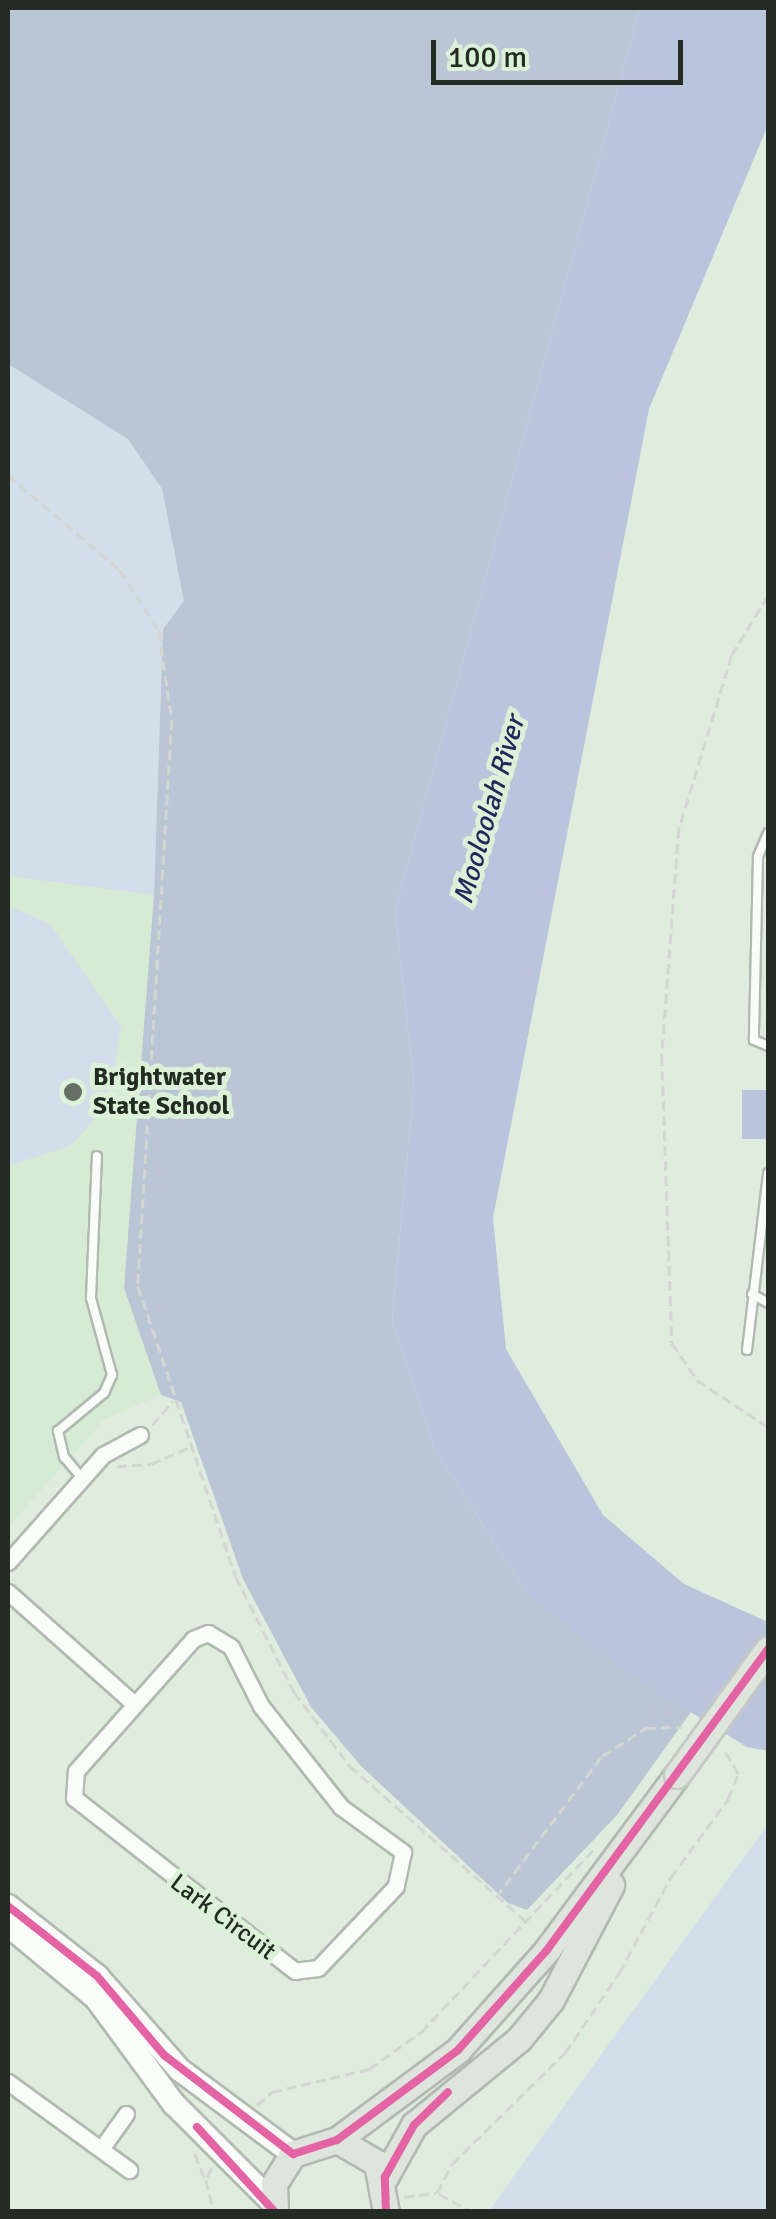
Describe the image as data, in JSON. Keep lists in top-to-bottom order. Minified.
{"streets":{"street":["Lark Circuit"]},"water":["Mooloolah River"],"places":["Brightwater State School"],"scale_bar":"100 m"}
